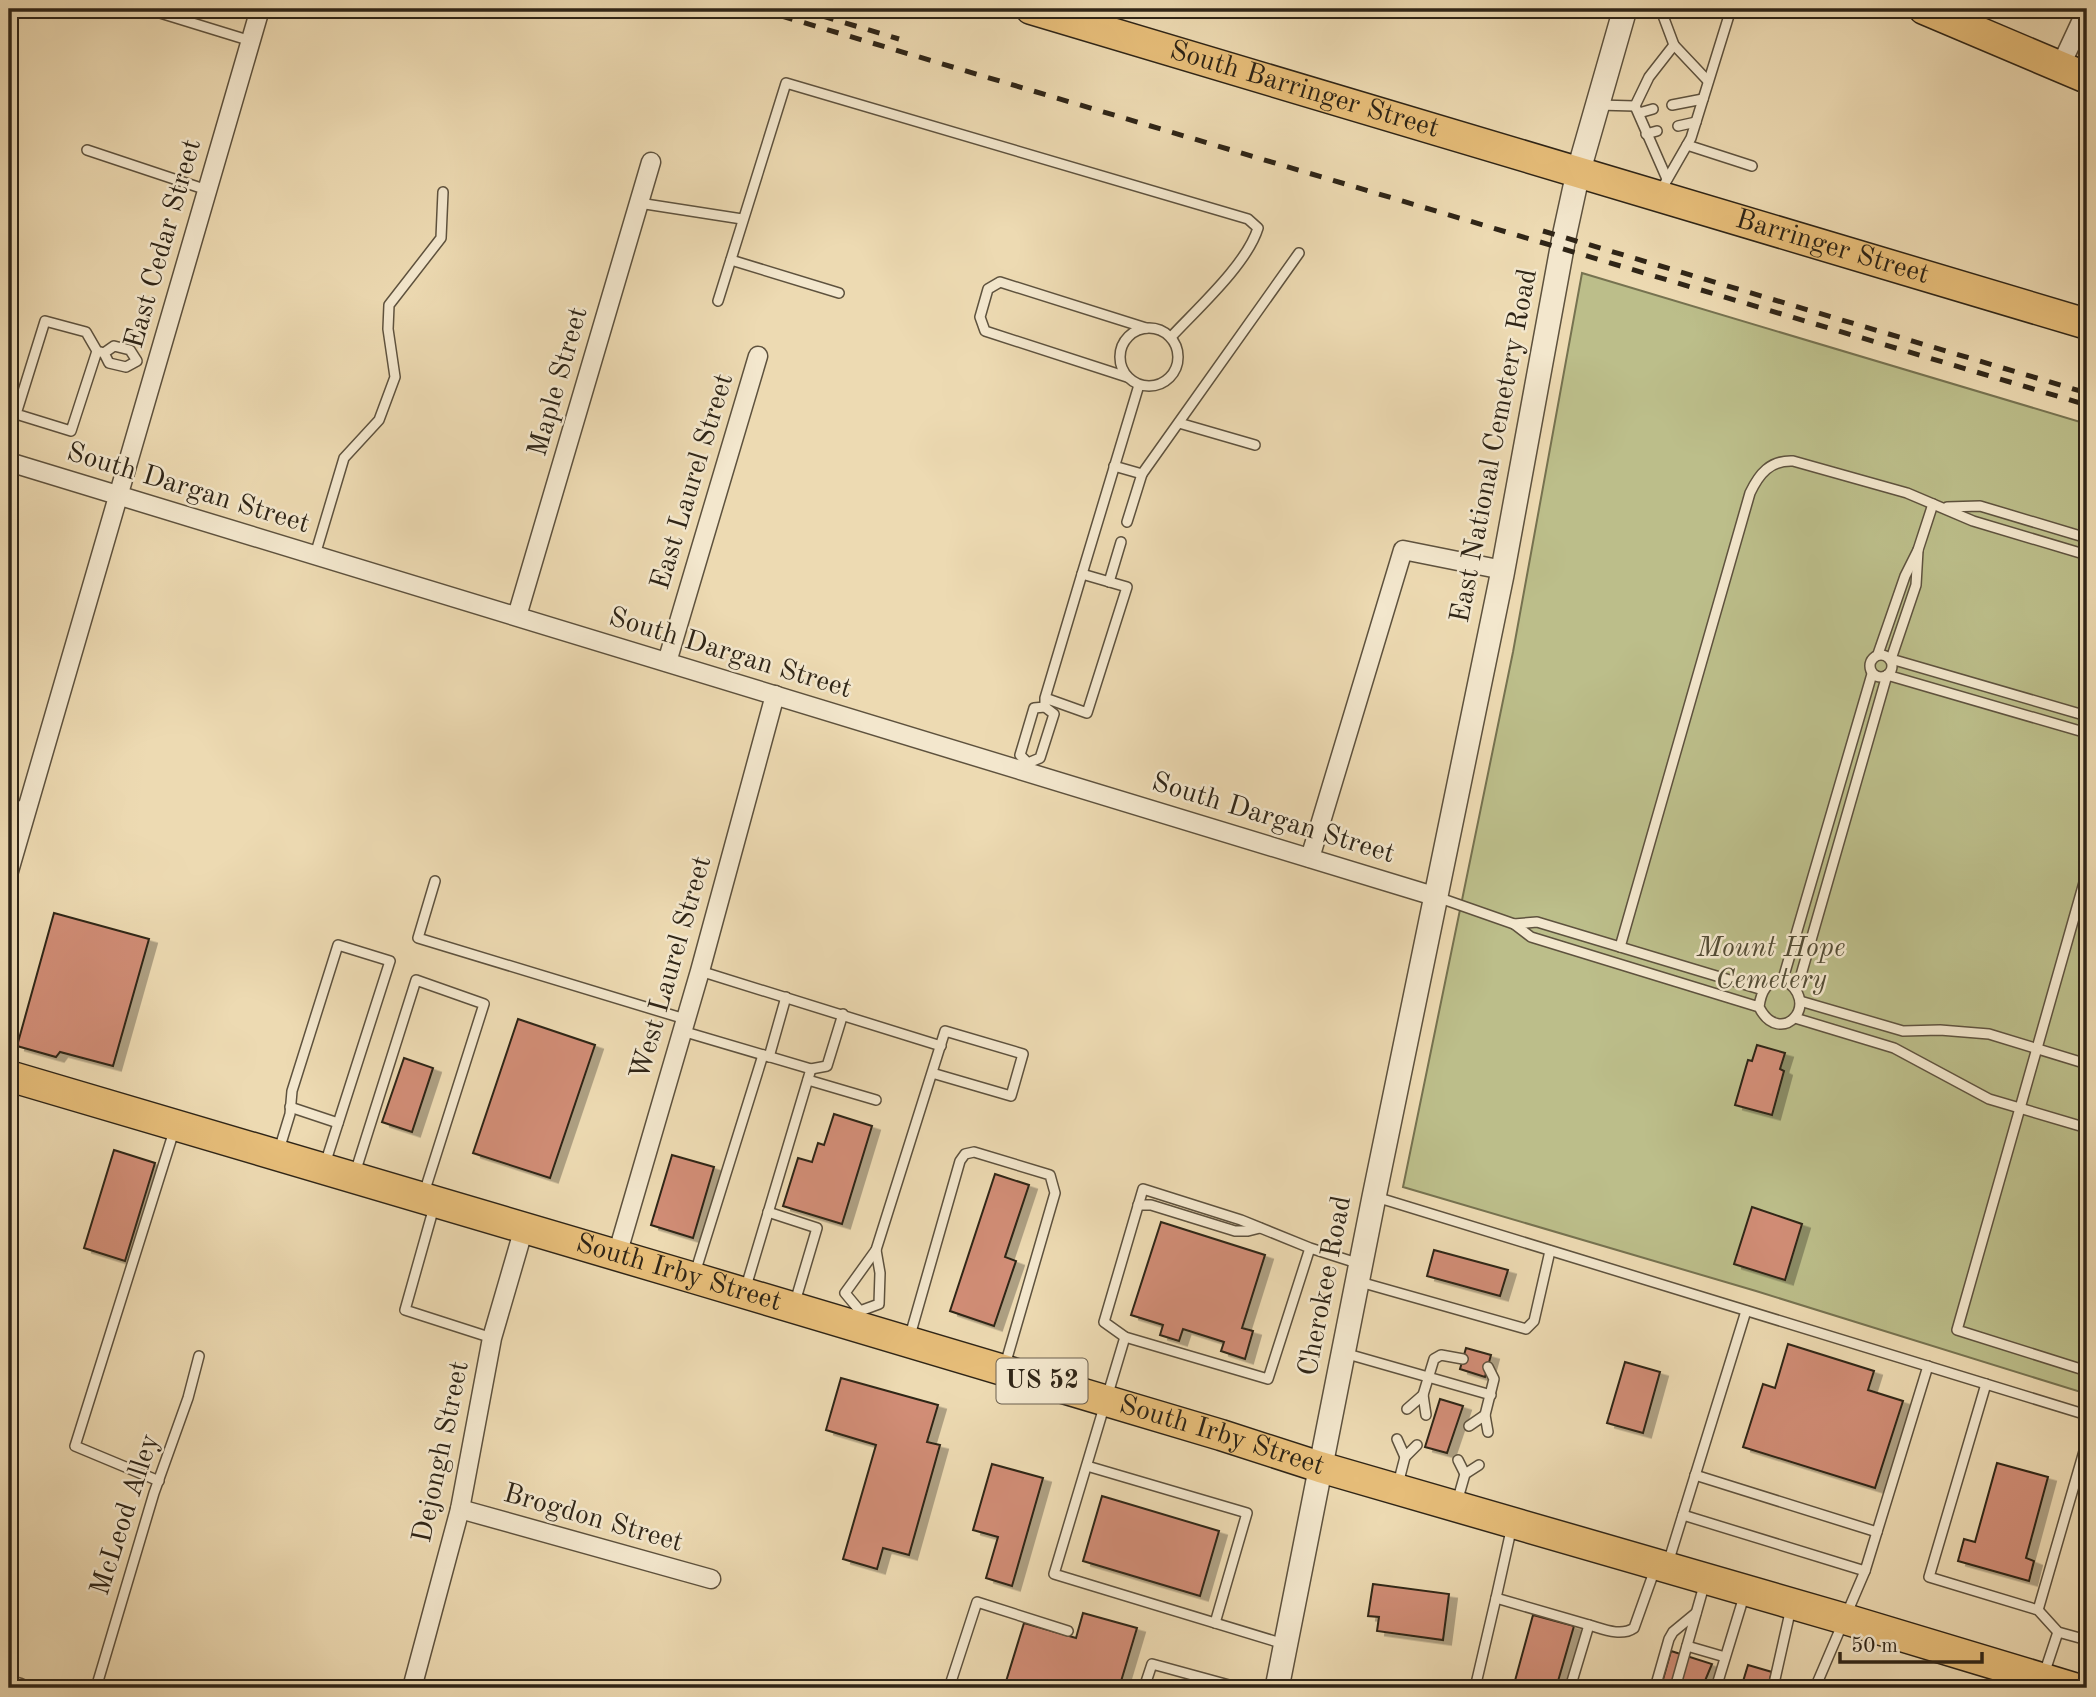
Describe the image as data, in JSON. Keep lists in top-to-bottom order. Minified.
{"streets":{"main road":["South Barringer Street","Barringer Street","South Irby Street","US 52"],"street":["East Cedar Street","Maple Street","East National Cemetery Road","East Laurel Street","South Dargan Street","West Laurel Street","Cherokee Road","Dejongh Street","Brogdon Street"],"lane":["McLeod Alley"]},"crossings":[["South Barringer Street","Barringer Street"],["South Barringer Street","East National Cemetery Road"],["East Cedar Street","South Dargan Street"],["Barringer Street","East National Cemetery Road"],["Maple Street","South Dargan Street"],["East National Cemetery Road","South Dargan Street"],["East National Cemetery Road","Cherokee Road"],["East Laurel Street","South Dargan Street"],["South Dargan Street","West Laurel Street"],["South Dargan Street","Cherokee Road"],["West Laurel Street","South Irby Street"],["South Irby Street","Cherokee Road"],["South Irby Street","Dejongh Street"],["Dejongh Street","Brogdon Street"]],"parks":["Mount Hope Cemetery"],"scale_bar":"50 m"}
